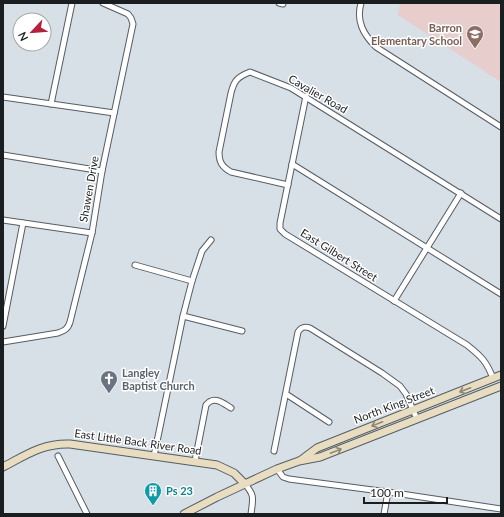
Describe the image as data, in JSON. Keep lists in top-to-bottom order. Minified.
{"streets":{"main road":["North King Street","East Little Back River Road"],"street":["Cavalier Road","Shawen Drive","East Gilbert Street"]},"crossings":[["Cavalier Road","East Gilbert Street"],["East Gilbert Street","North King Street"],["North King Street","East Little Back River Road"]],"places":{"school or university":["Barron Elementary School"],"church":["Langley Baptist Church"],"building":["Ps 23"]},"scale_bar":"100 m","north":"bottom left"}
